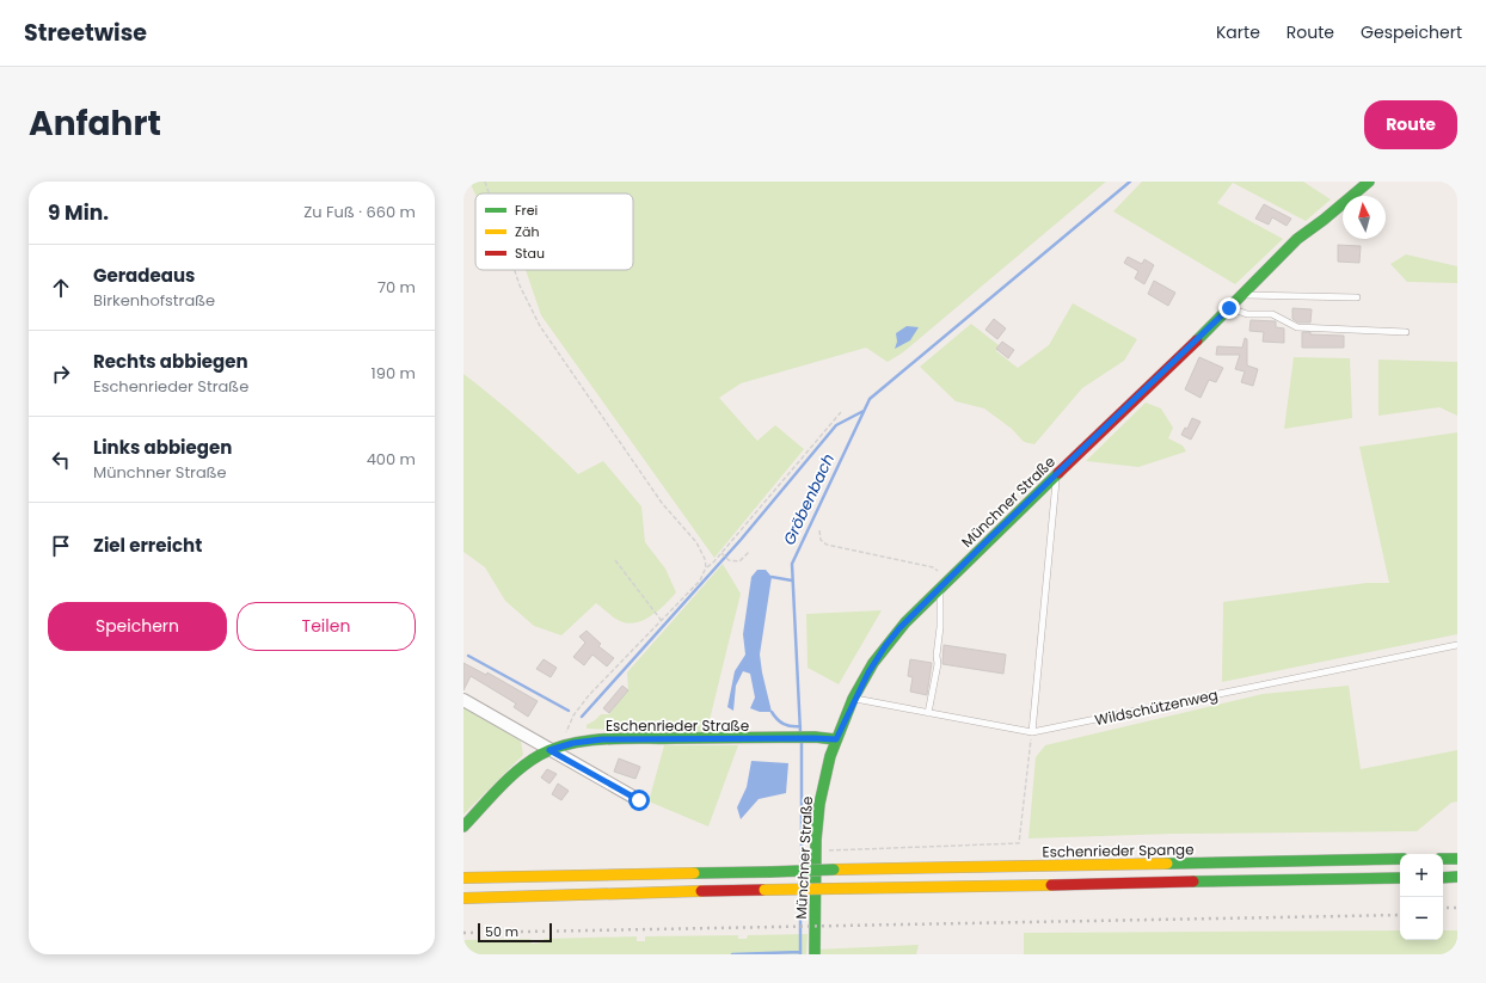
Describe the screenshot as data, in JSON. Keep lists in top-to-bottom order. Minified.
{"streets":{"main road":["Münchner Straße","Eschenrieder Straße","Eschenrieder Spange"],"lane":["Wildschützenweg"]},"crossings":[["Münchner Straße","Wildschützenweg"],["Münchner Straße","Eschenrieder Straße"]],"water":["Gröbenbach"],"legend":["Frei","Zäh","Stau"],"scale_bar":"50 m","north":"top","page":{"header":"Streetwise","nav":["Karte","Route","Gespeichert"],"title":"Anfahrt","buttons":["Route",["Speichern","Teilen"]],"heading":["9 Min.","Zu Fuß · 660 m"],"list":[["Geradeaus","Birkenhofstraße","70 m"],["Rechts abbiegen","Eschenrieder Straße","190 m"],["Links abbiegen","Münchner Straße","400 m"],"Ziel erreicht"],"map_buttons":["+","−"],"scale":"50 m"}}
